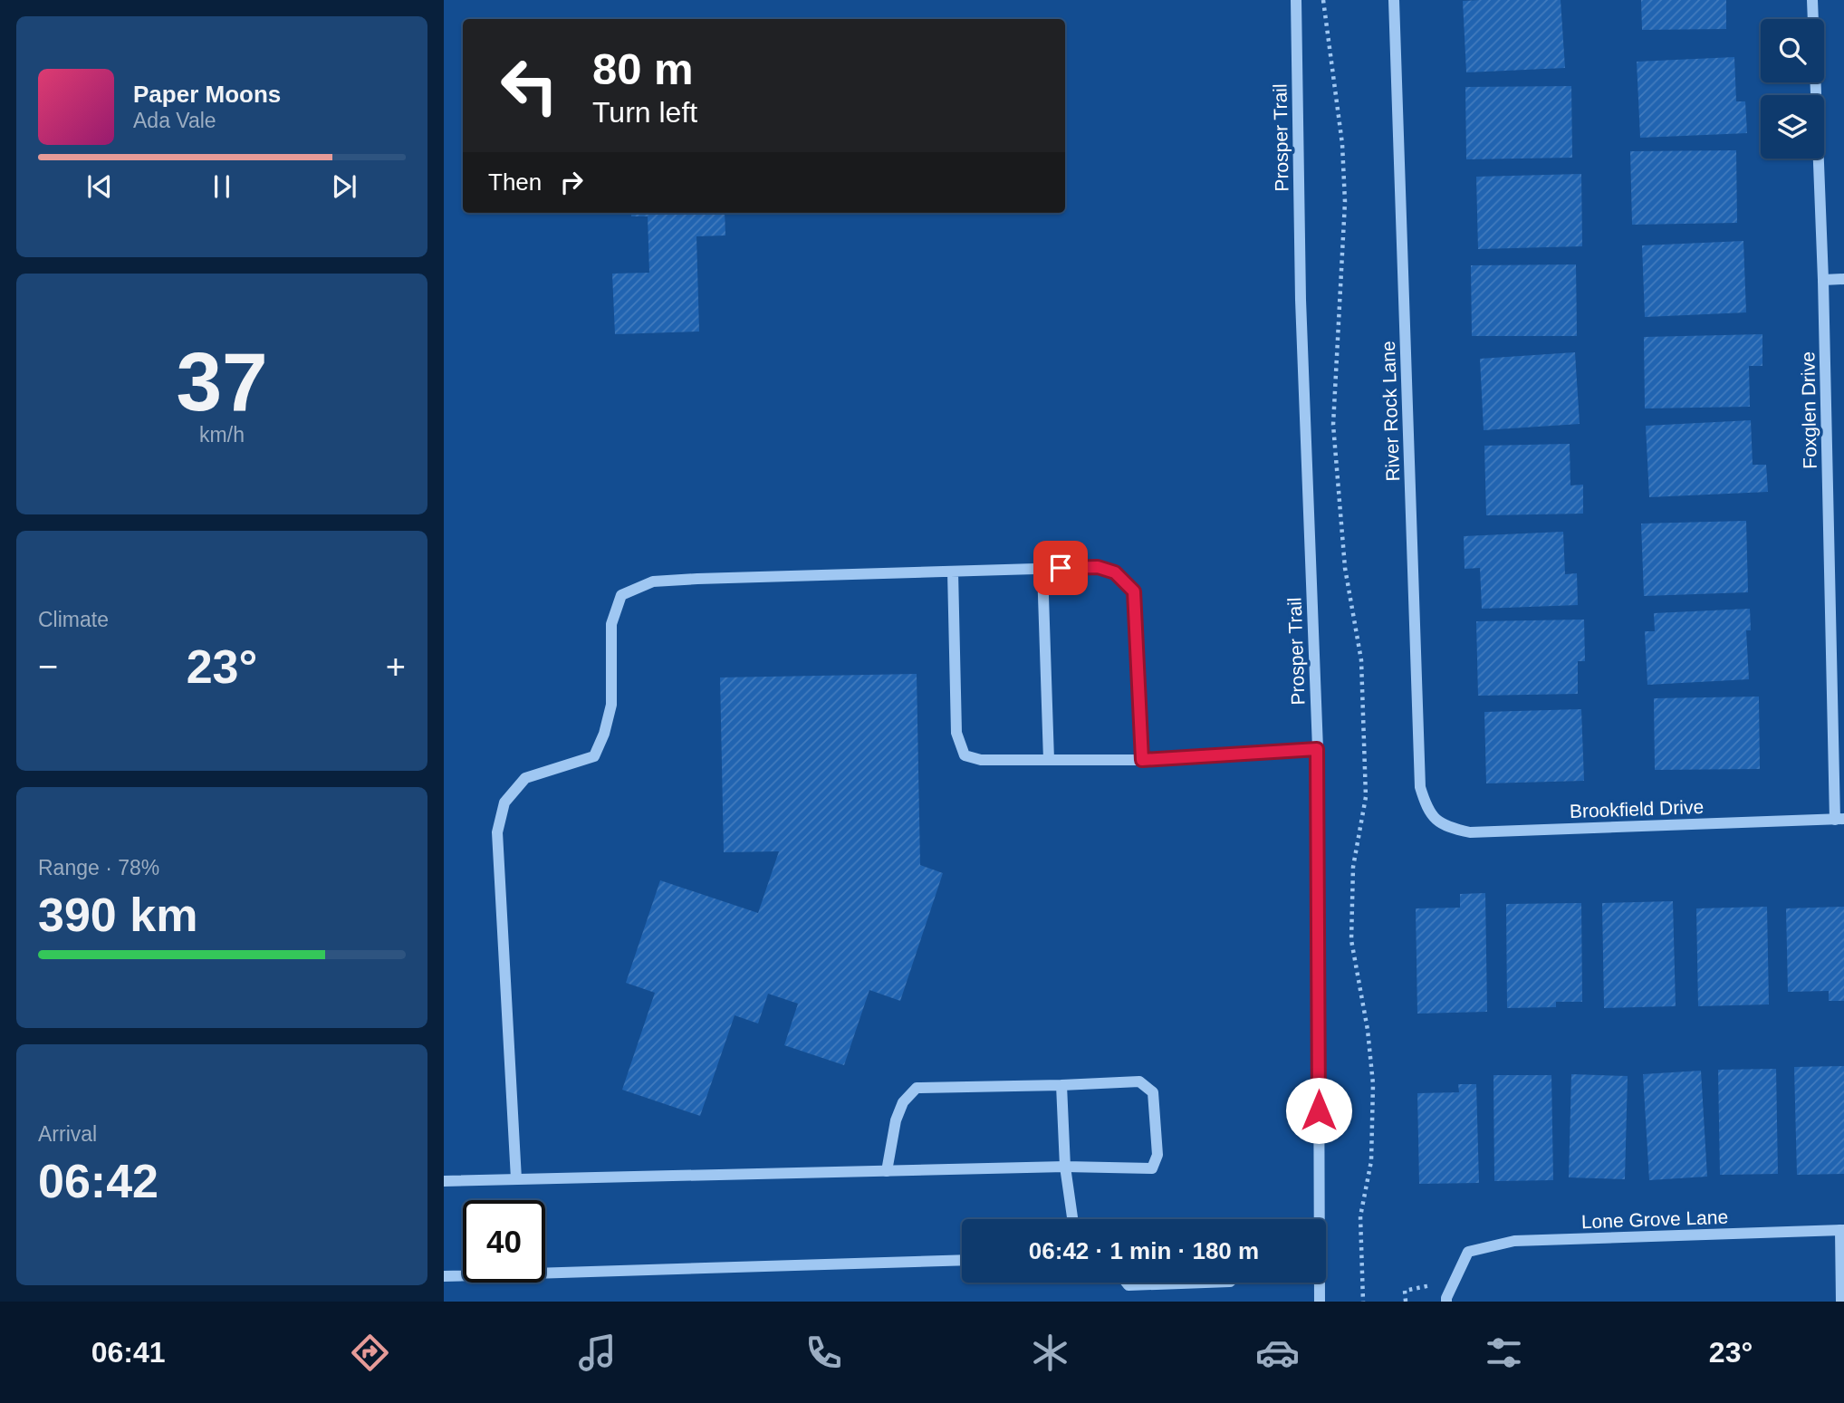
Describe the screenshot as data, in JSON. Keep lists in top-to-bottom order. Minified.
{"streets":{"street":["Prosper Trail","Foxglen Drive","River Rock Lane","Brookfield Drive","Lone Grove Lane"]},"crossings":[["Foxglen Drive","Brookfield Drive"],["River Rock Lane","Brookfield Drive"]],"page":{"turn":["80 m","Turn left"],"song":["Paper Moons","Ada Vale"],"then":"Then","tile":[["37","km/h"],"Climate",["Range · 78%","390 km"],["Arrival","06:42"]],"heat":["−","23°","+"],"limit":"40","trip":"06:42 · 1 min · 180 m","tabs":["06:41","23°"]}}
